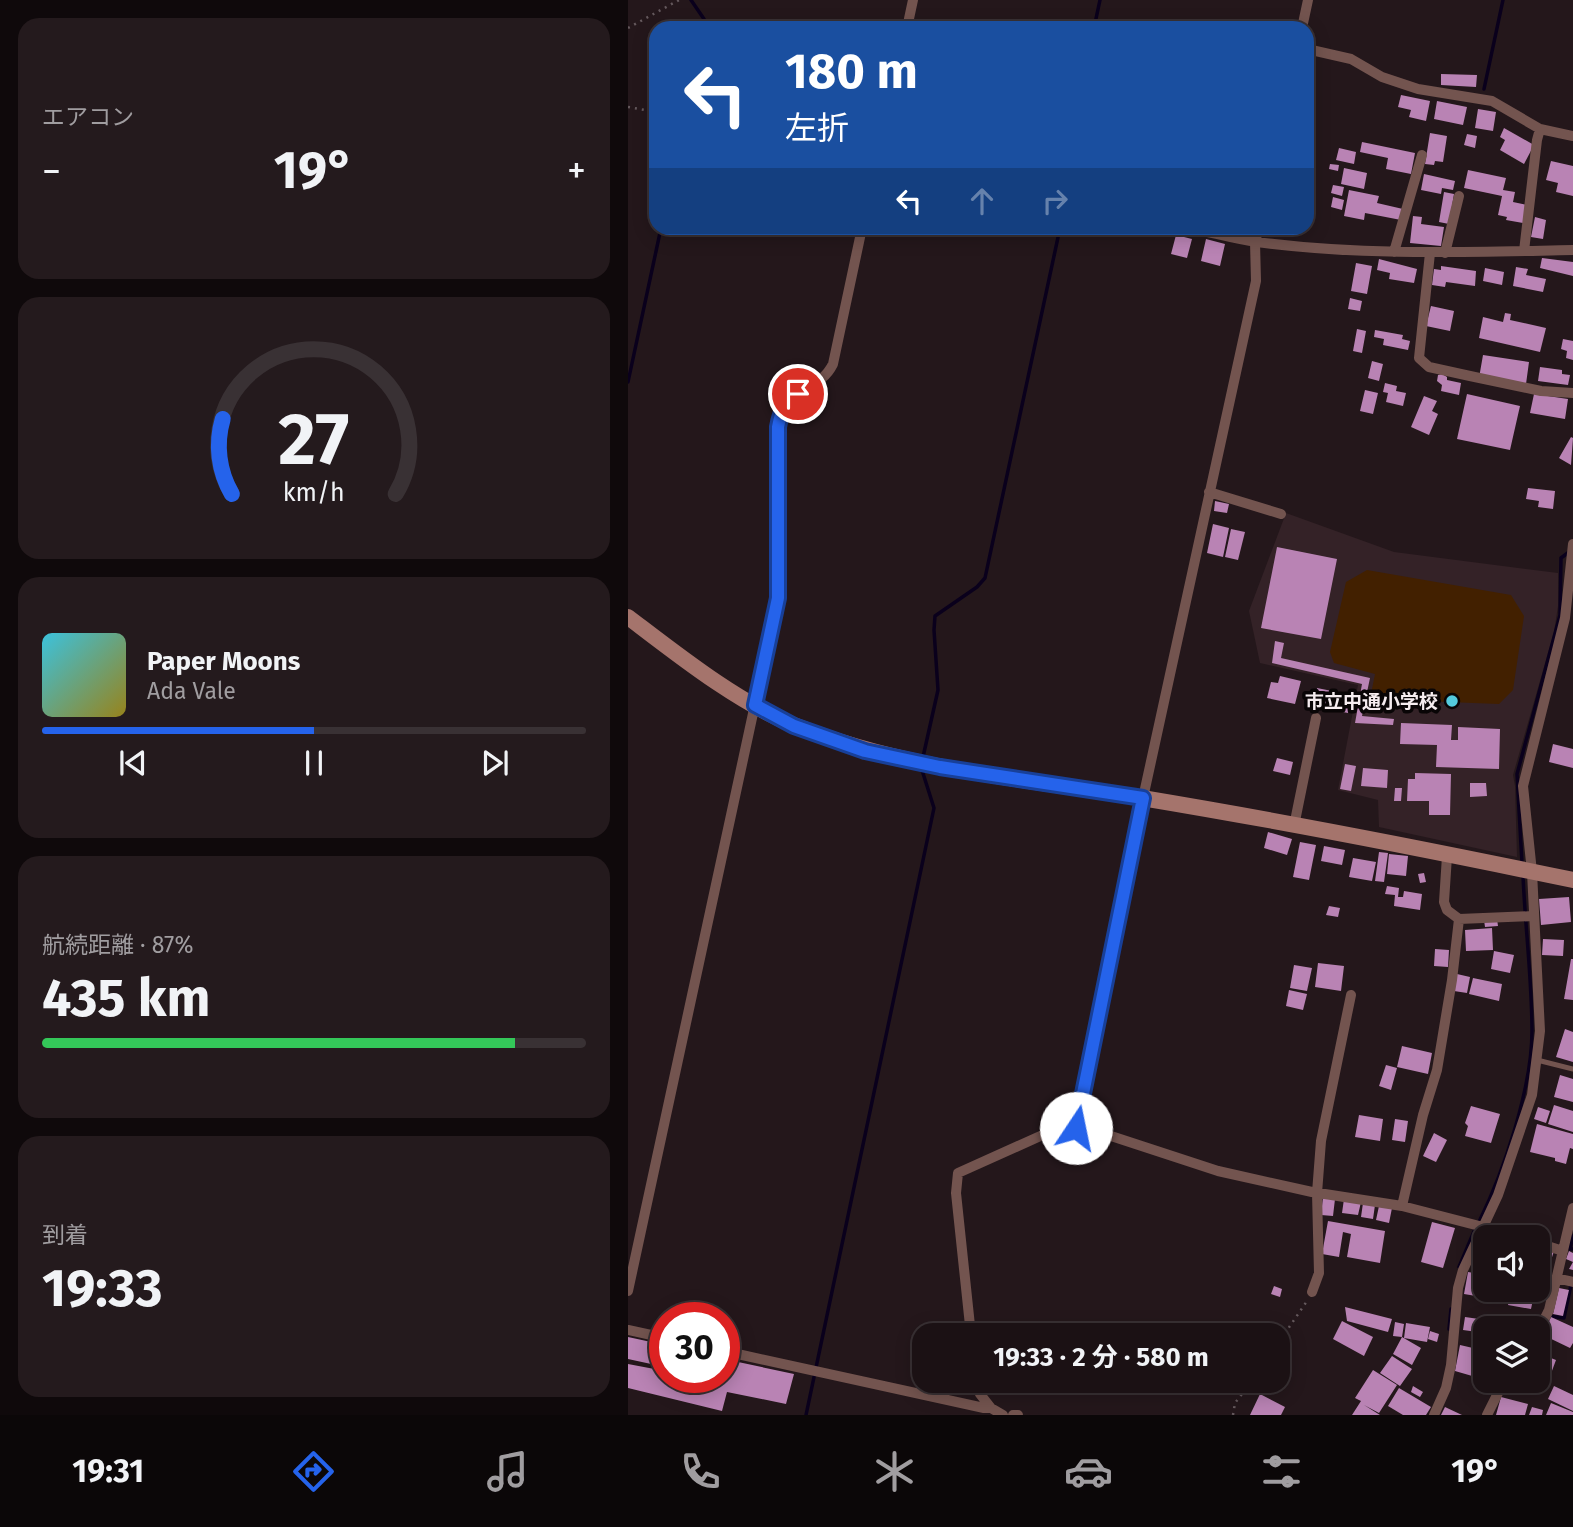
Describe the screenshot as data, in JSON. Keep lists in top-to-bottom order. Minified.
{"places":["市立中通小学校"],"page":{"tile":["エアコン",["航続距離 · 87%","435 km"],["到着","19:33"]],"turn":["180 m","左折"],"heat":["−","19°","+"],"song":["Paper Moons","Ada Vale"],"limit":"30","trip":"19:33 · 2 分 · 580 m","tabs":["19:31","19°"],"gauge":["27","km/h"]}}
